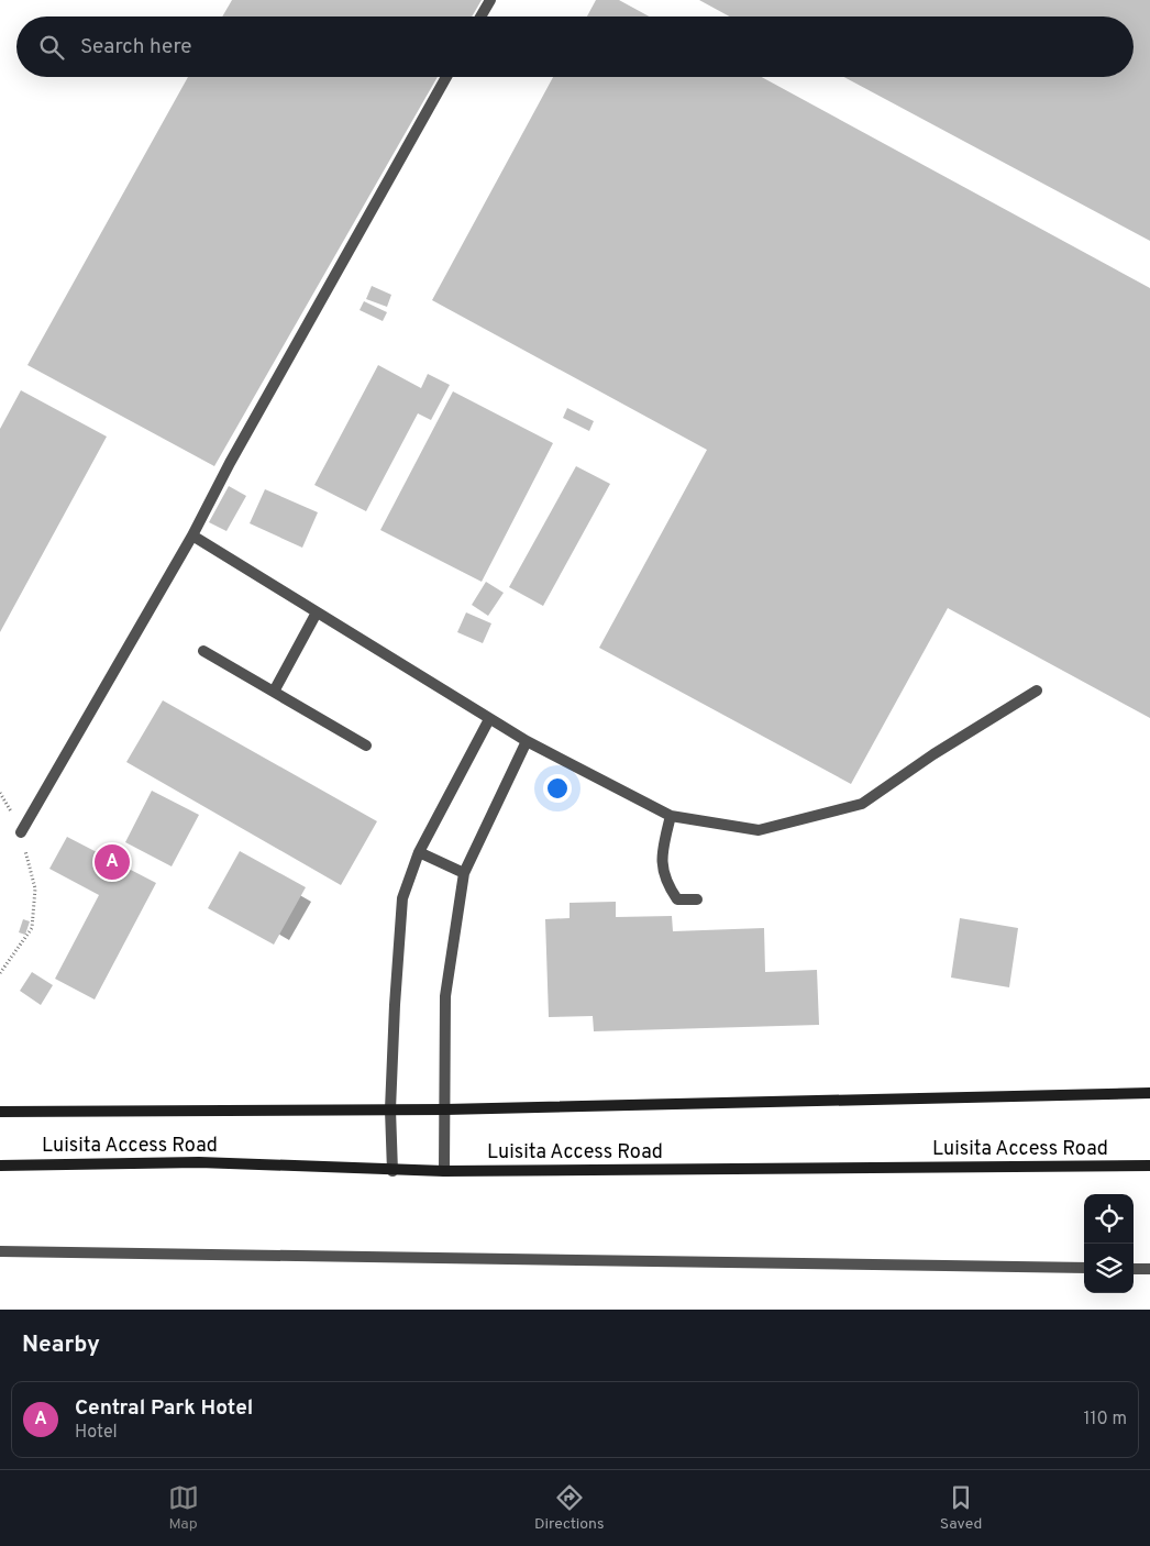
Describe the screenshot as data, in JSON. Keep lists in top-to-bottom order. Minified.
{"streets":{"main road":["Luisita Access Road"]},"page":{"search":"Search here","pins":"A","heading":"Nearby","list":[{"mark":"A","name":"Central Park Hotel","note":"Hotel","value":"110 m"}],"nav":["Map","Directions","Saved"]}}
